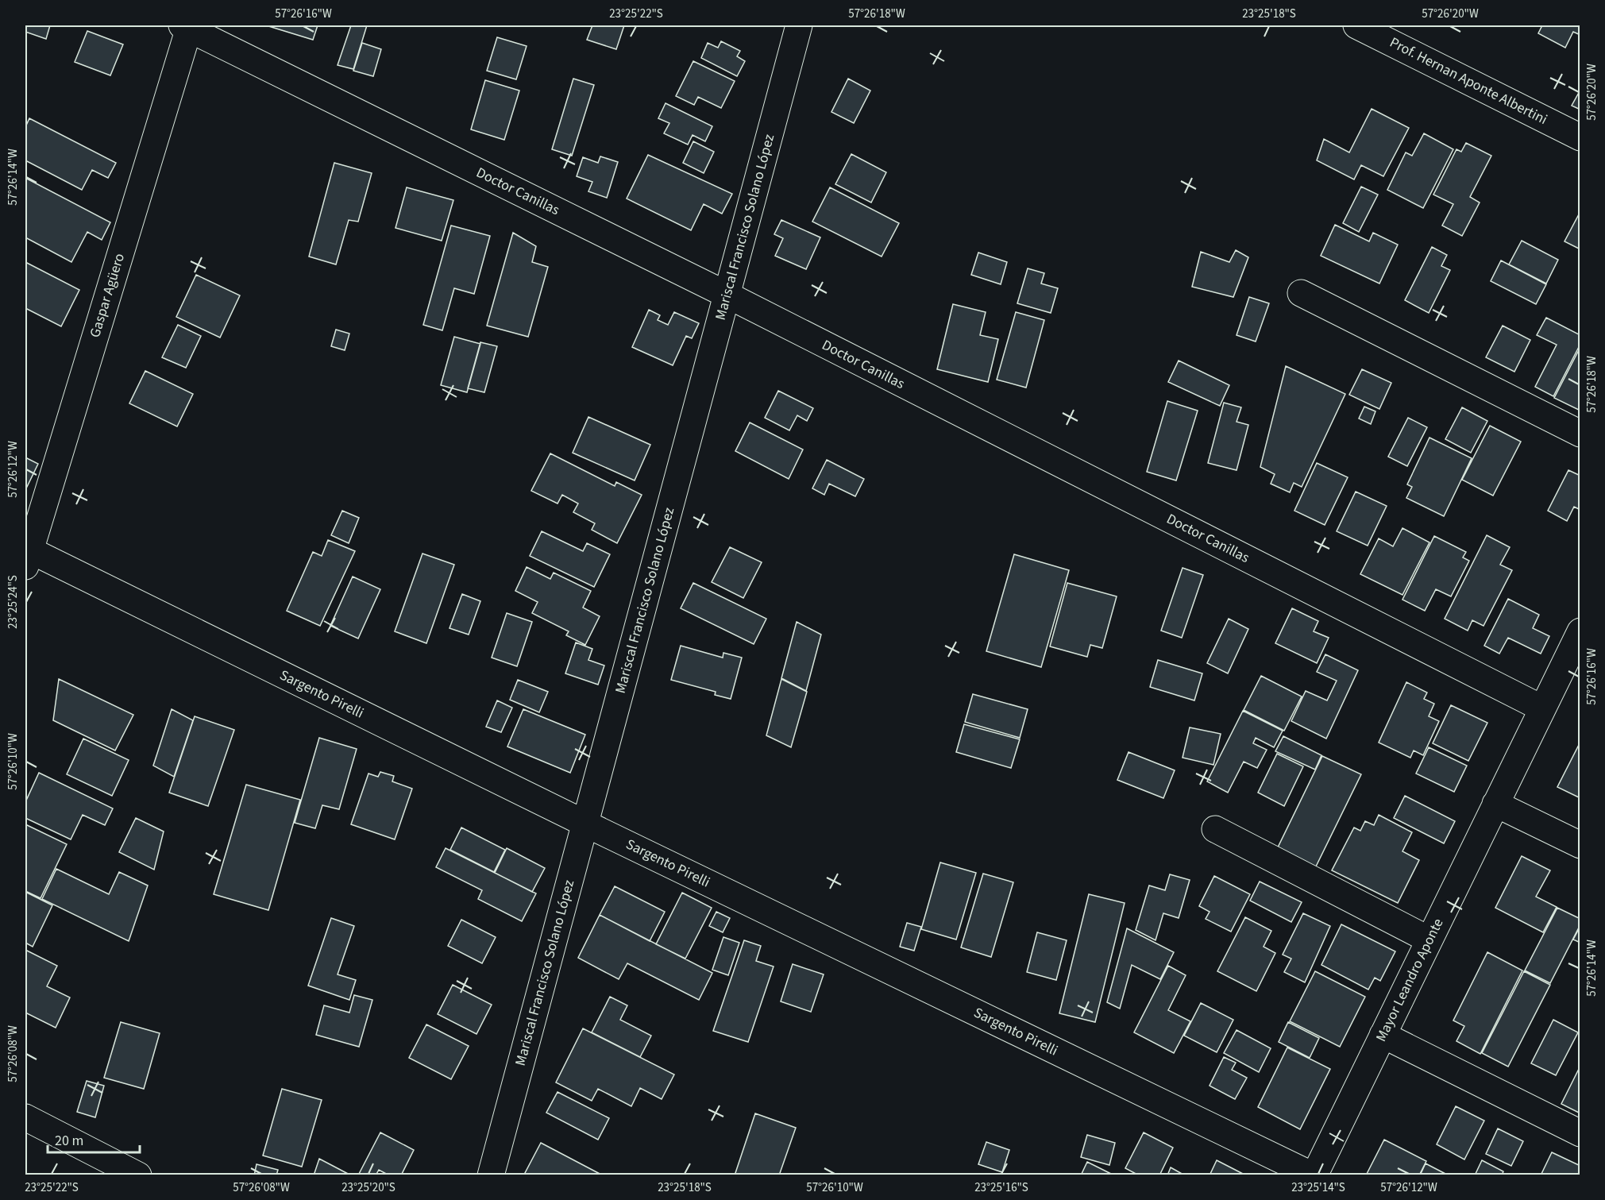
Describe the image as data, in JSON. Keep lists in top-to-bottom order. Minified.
{"streets":{"street":["Prof. Hernan Aponte Albertini","Doctor Canillas","Mariscal Francisco Solano López","Gaspar Agüero","Sargento Pirelli","Mayor Leandro Aponte"]},"crossings":[["Doctor Canillas","Mariscal Francisco Solano López"],["Doctor Canillas","Gaspar Agüero"],["Doctor Canillas","Mayor Leandro Aponte"],["Mariscal Francisco Solano López","Sargento Pirelli"],["Gaspar Agüero","Sargento Pirelli"],["Sargento Pirelli","Mayor Leandro Aponte"]],"scale_bar":"20 m","coordinates":["57°26'16\"W","23°25'22\"S","57°26'18\"W","23°25'18\"S","57°26'20\"W","57°26'14\"W","57°26'12\"W","23°25'24\"S","57°26'10\"W","57°26'08\"W","23°25'20\"S","23°25'16\"S","23°25'14\"S"]}
